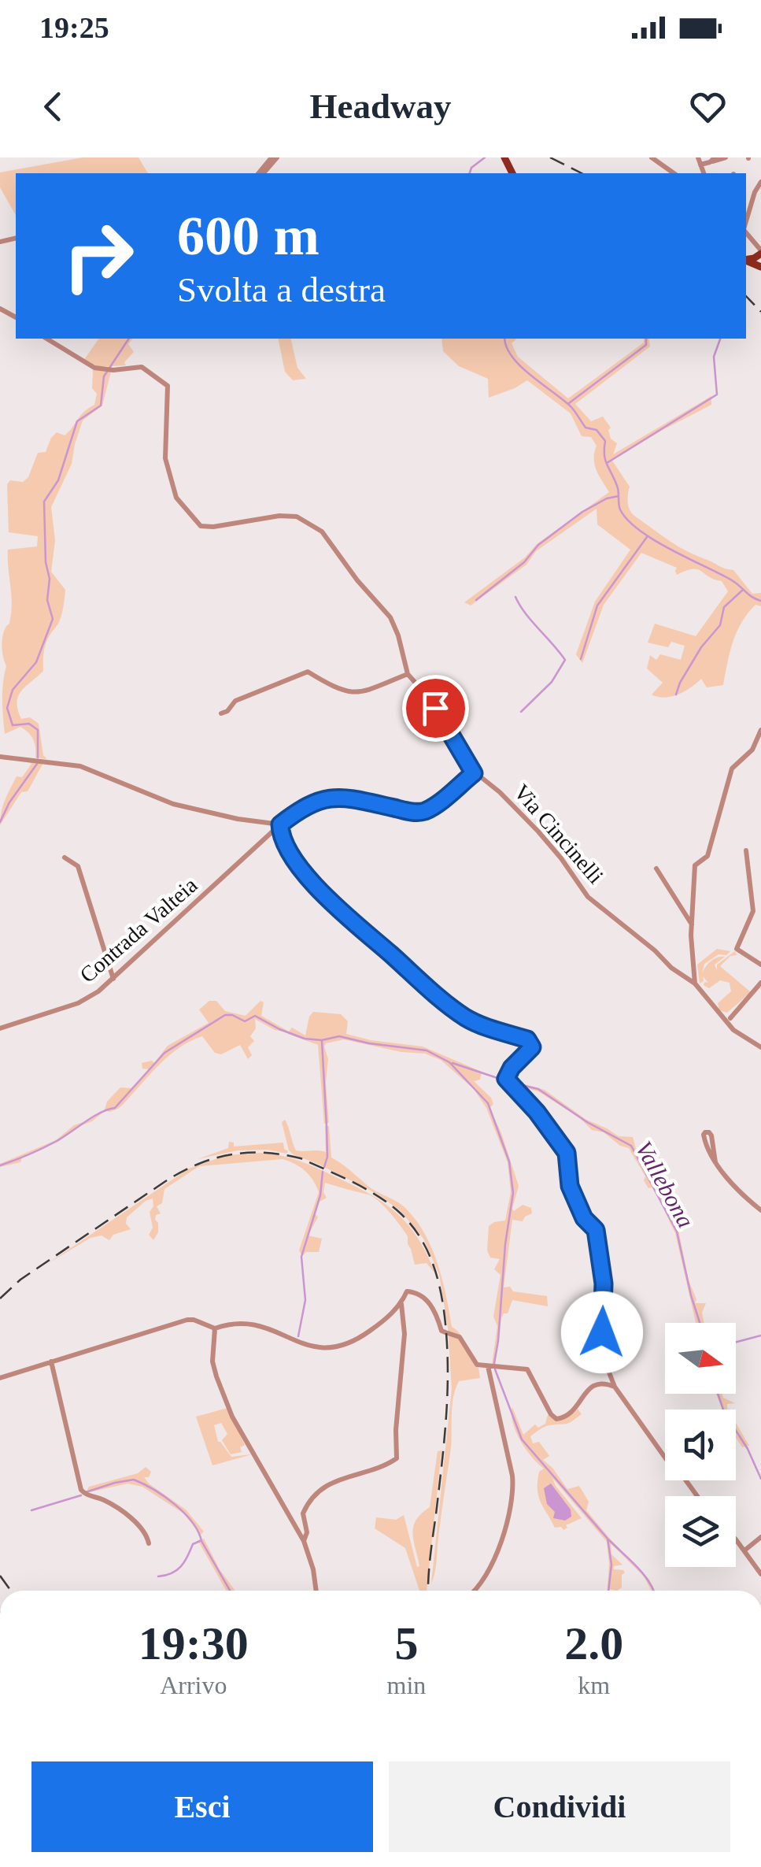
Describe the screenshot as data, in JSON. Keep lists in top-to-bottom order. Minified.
{"streets":{"street":["Via Cincinelli","Contrada Valteia"]},"crossings":[["Via Cincinelli","Contrada Valteia"]],"water":["Vallebona"],"north":"right","page":{"status":"19:25","header":"Headway","turn":["600 m","Svolta a destra"],"eta":["19:30","Arrivo","5","min","2.0","km"],"buttons":["Esci","Condividi"]}}
